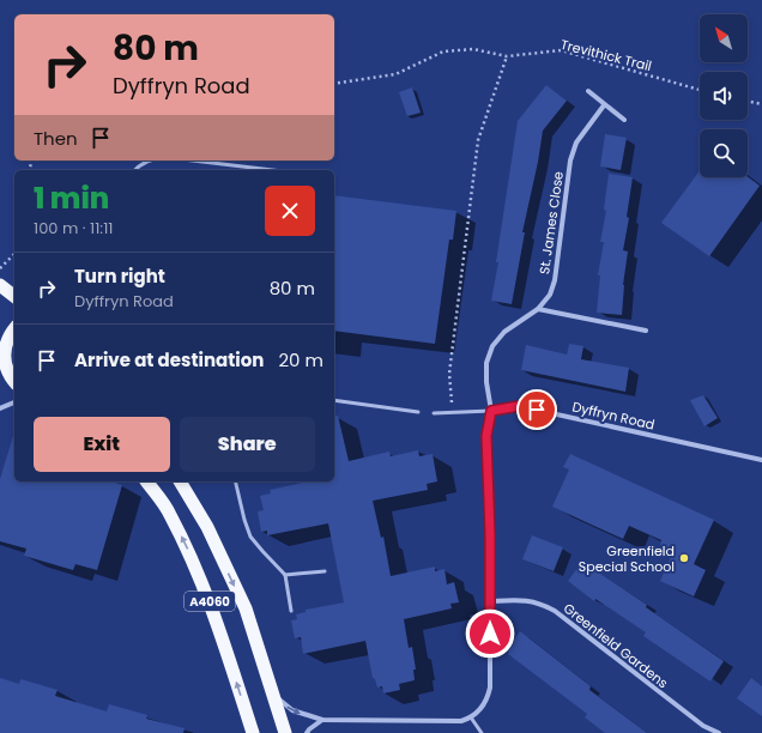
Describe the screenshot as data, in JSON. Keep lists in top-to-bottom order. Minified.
{"streets":{"highway":["A4060"],"street":["St. James Close","Dyffryn Road","Greenfield Gardens"],"path":["Trevithick Trail"]},"crossings":[["St. James Close","Dyffryn Road"]],"places":["Greenfield Special School"],"north":"top left","page":{"turn":["80 m","Dyffryn Road"],"then":"Then","heading":["1 min","100 m · 11:11"],"list":[{"name":"Turn right","note":"Dyffryn Road","value":"80 m"},{"name":"Arrive at destination","value":"20 m"}],"buttons":["Exit","Share"]}}
